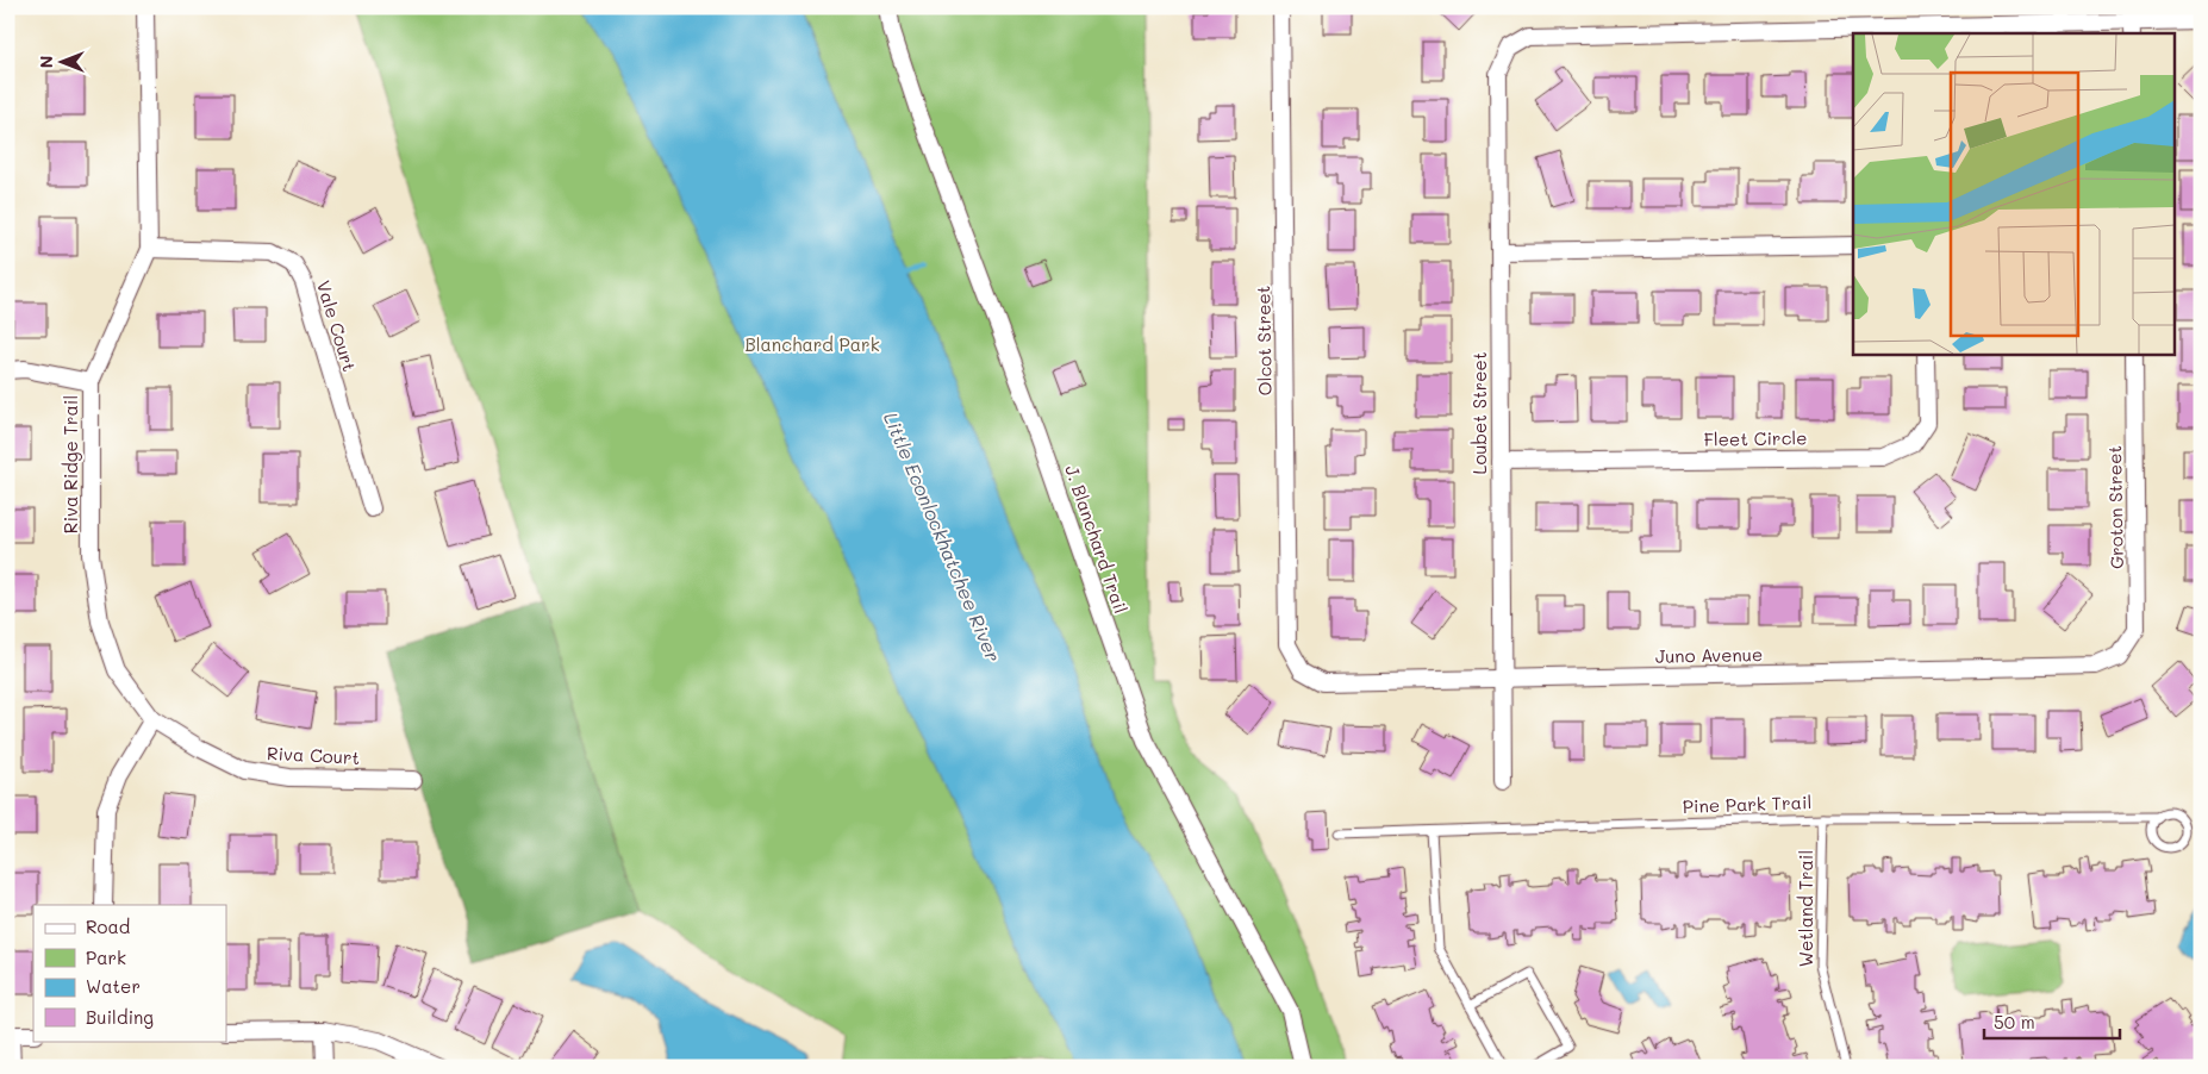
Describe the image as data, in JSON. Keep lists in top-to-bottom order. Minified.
{"streets":{"street":["Vale Court","Olcot Street","Loubet Street","Fleet Circle","Riva Ridge Trail","Groton Street","J. Blanchard Trail","Juno Avenue","Riva Court"],"lane":["Pine Park Trail","Wetland Trail"]},"crossings":[["Vale Court","Riva Ridge Trail"],["Olcot Street","Juno Avenue"],["Loubet Street","Fleet Circle"],["Loubet Street","Juno Avenue"],["Riva Ridge Trail","Riva Court"],["Groton Street","Juno Avenue"],["Pine Park Trail","Wetland Trail"]],"water":["Little Econlockhatchee River"],"parks":["Blanchard Park"],"legend":["Road","Park","Water","Building"],"scale_bar":"50 m","north":"left"}
